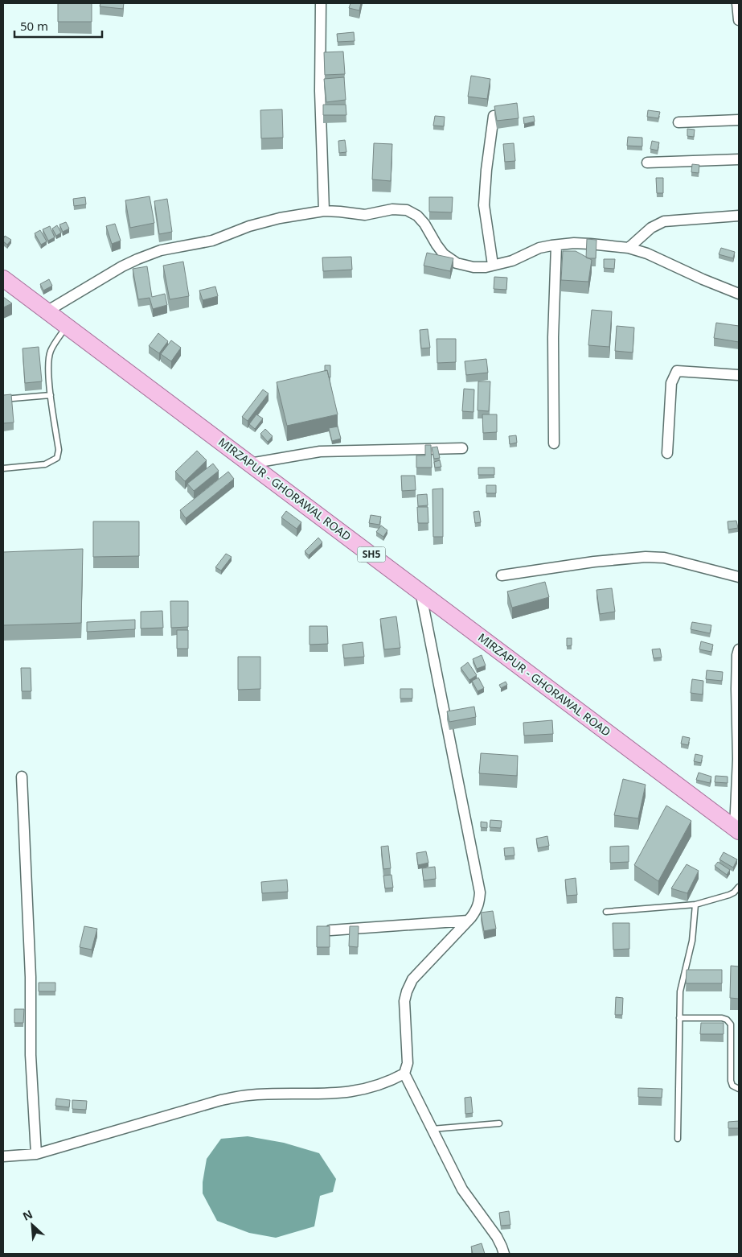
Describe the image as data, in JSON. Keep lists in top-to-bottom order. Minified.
{"streets":{"main road":["MIRZAPUR - GHORAWAL ROAD","SH5"]},"scale_bar":"50 m","north":"top left"}
